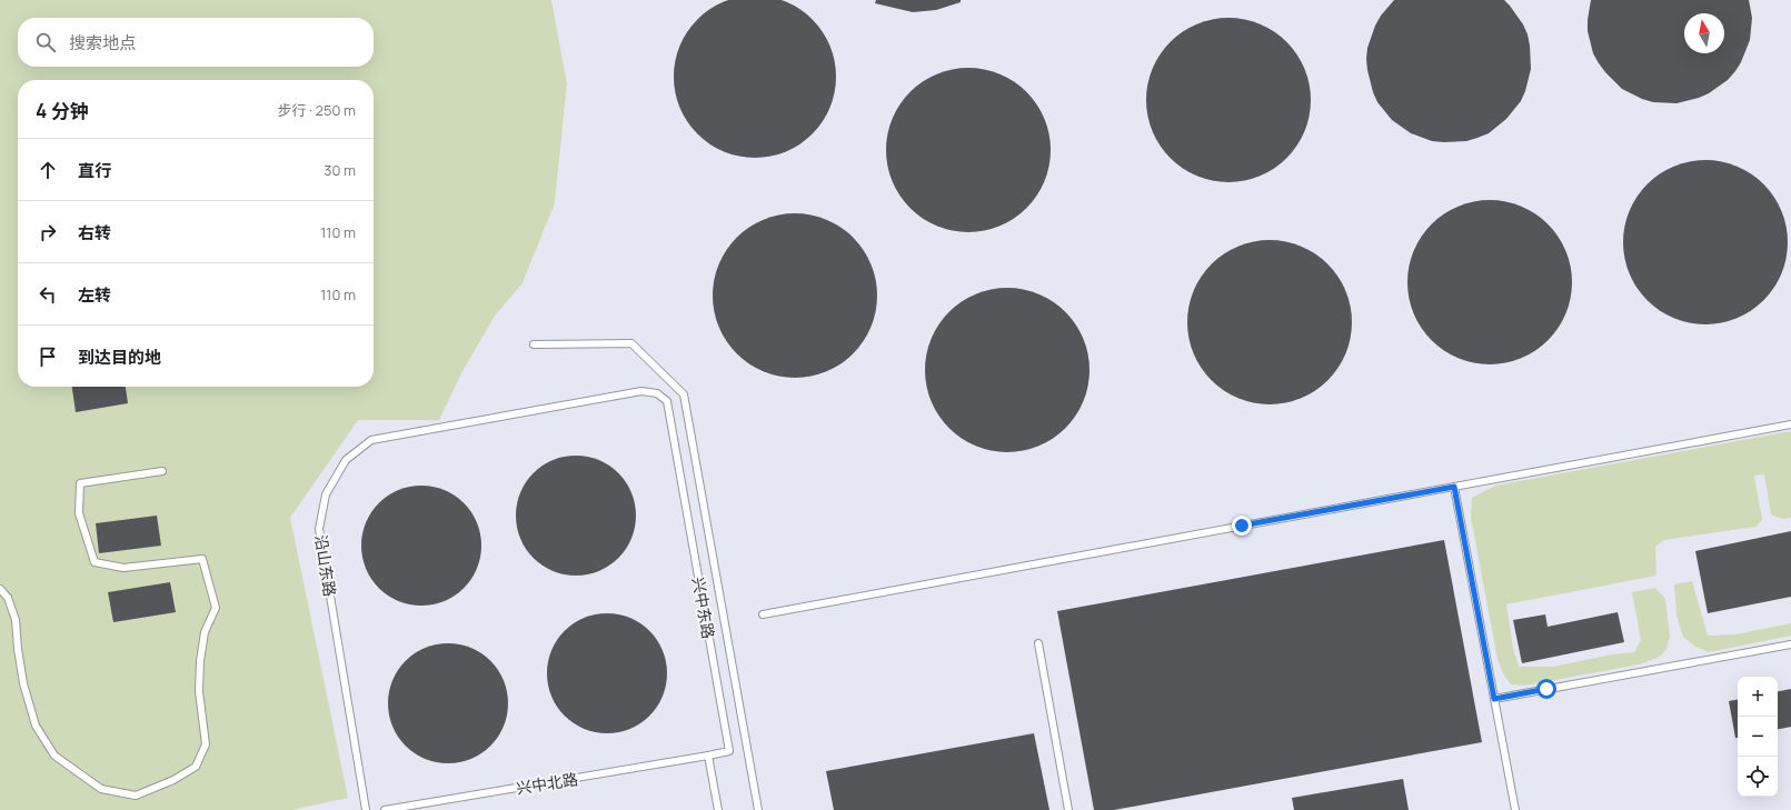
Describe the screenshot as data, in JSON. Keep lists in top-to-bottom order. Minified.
{"streets":{"lane":["沿山东路","兴中东路","兴中北路"]},"crossings":[["沿山东路","兴中东路"],["兴中东路","兴中北路"]],"north":"top","page":{"search":"搜索地点","heading":["4 分钟","步行 · 250 m"],"list":[["直行","30 m"],["右转","110 m"],["左转","110 m"],"到达目的地"],"map_buttons":["+","−"]}}
